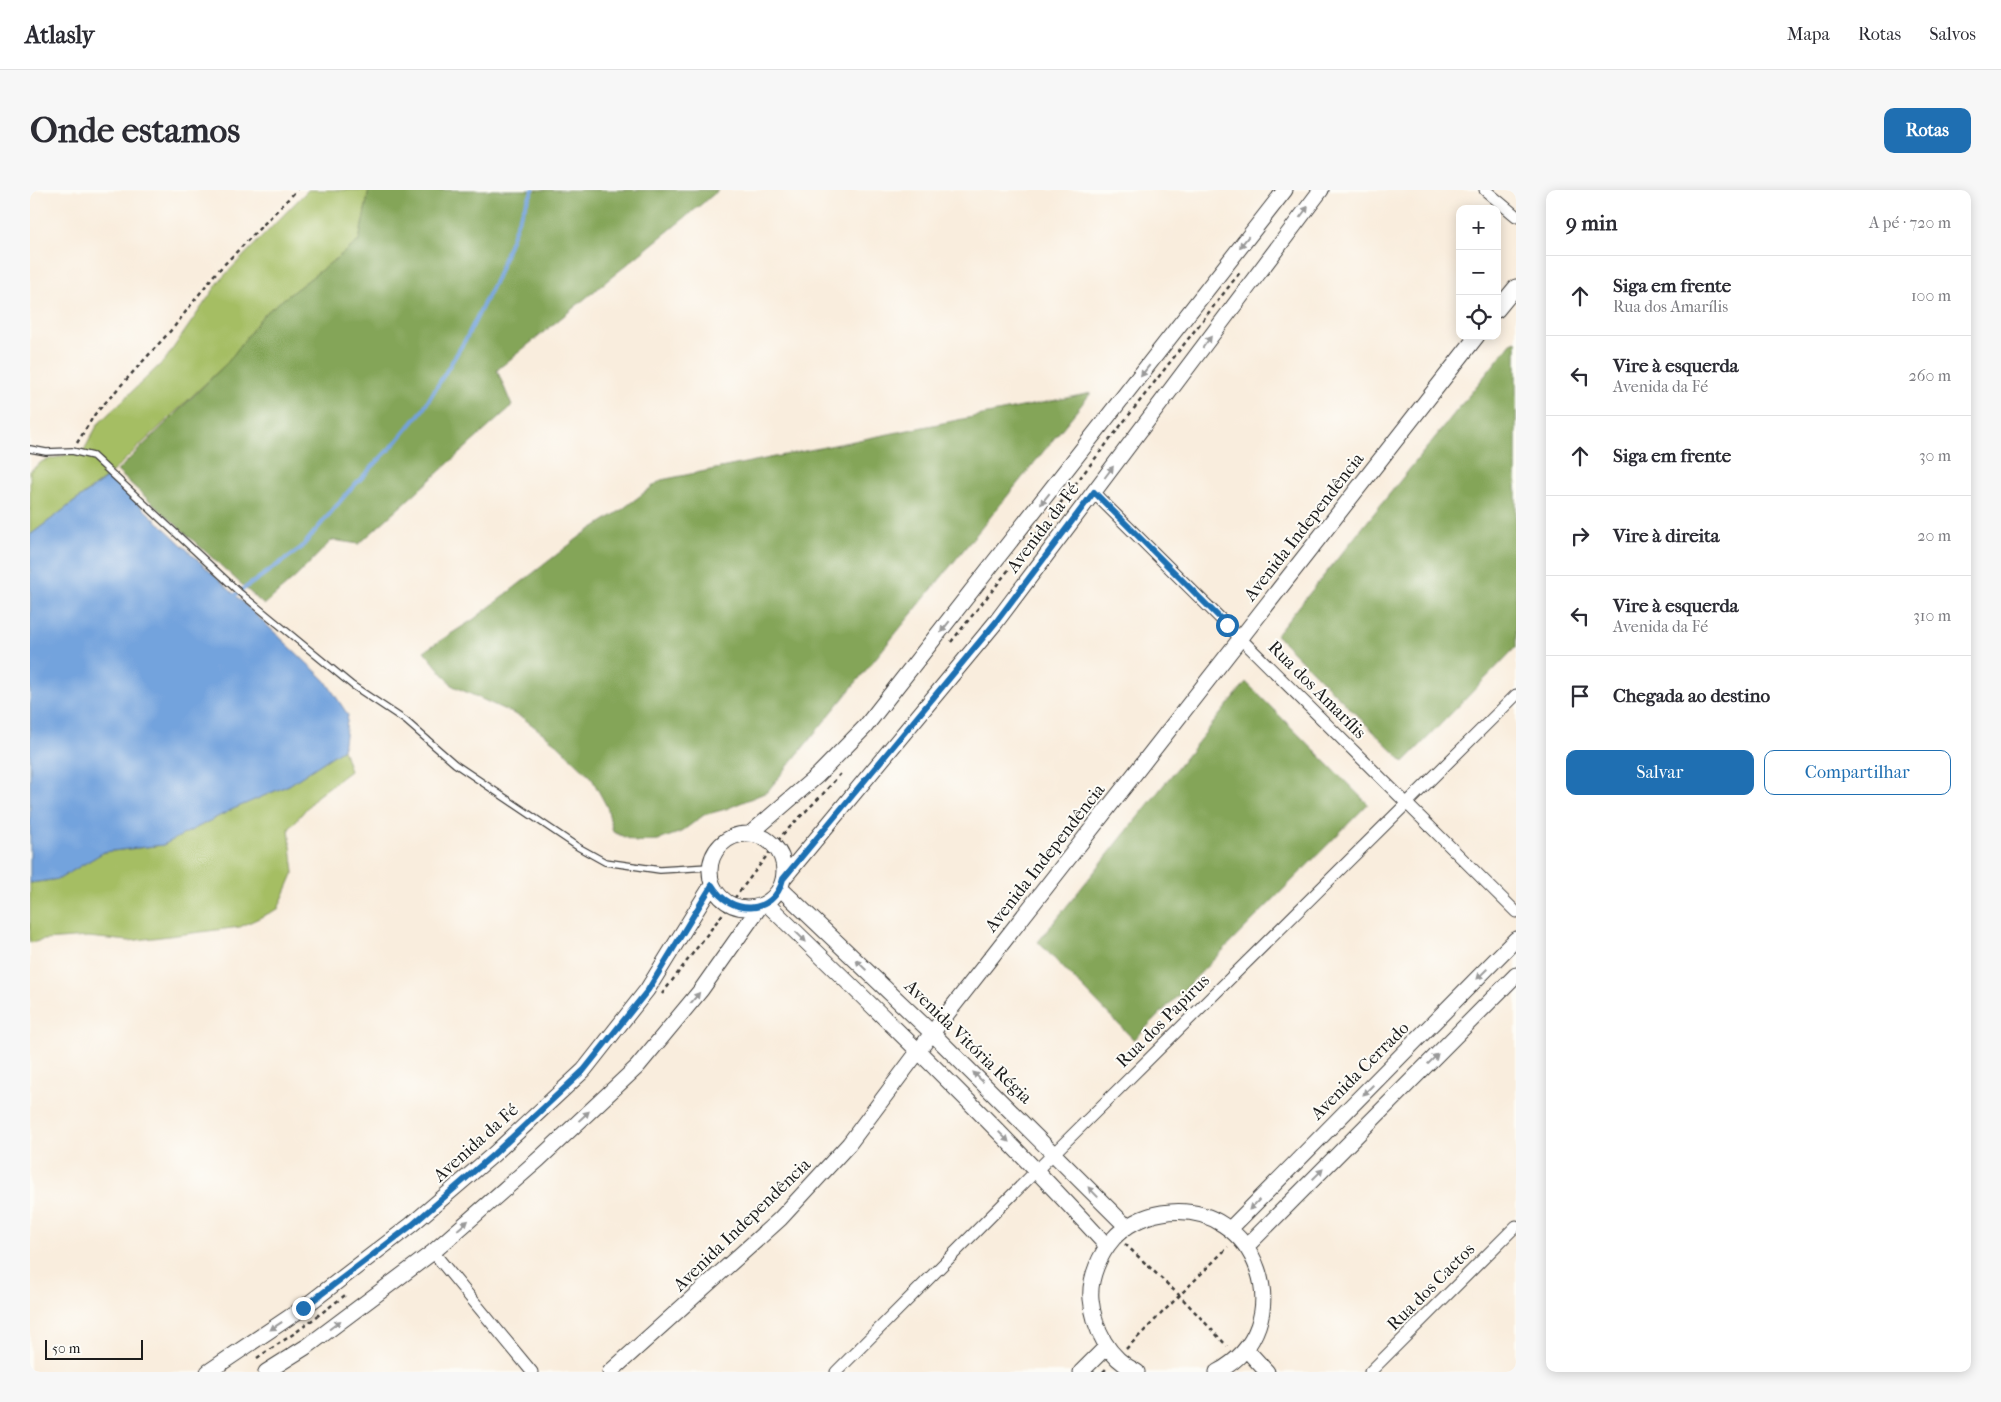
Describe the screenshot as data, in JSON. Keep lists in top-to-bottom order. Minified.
{"streets":{"street":["Avenida Independência","Avenida da Fé","Rua dos Amarílis","Rua dos Papirus","Avenida Vitória Régia","Avenida Cerrado","Rua dos Cactos"]},"crossings":[["Avenida Independência","Rua dos Amarílis"],["Avenida Independência","Avenida Vitória Régia"],["Avenida da Fé","Rua dos Amarílis"],["Avenida da Fé","Avenida Vitória Régia"],["Rua dos Amarílis","Rua dos Papirus"],["Rua dos Papirus","Avenida Vitória Régia"]],"scale_bar":"50 m","page":{"header":"Atlasly","nav":["Mapa","Rotas","Salvos"],"buttons":["Rotas",["Salvar","Compartilhar"]],"title":"Onde estamos","heading":["9 min","A pé · 720 m"],"map_buttons":["+","−"],"list":[["Siga em frente","Rua dos Amarílis","100 m"],["Vire à esquerda","Avenida da Fé","260 m"],["Siga em frente","30 m"],["Vire à direita","20 m"],["Vire à esquerda","Avenida da Fé","310 m"],"Chegada ao destino"],"scale":"50 m"}}
